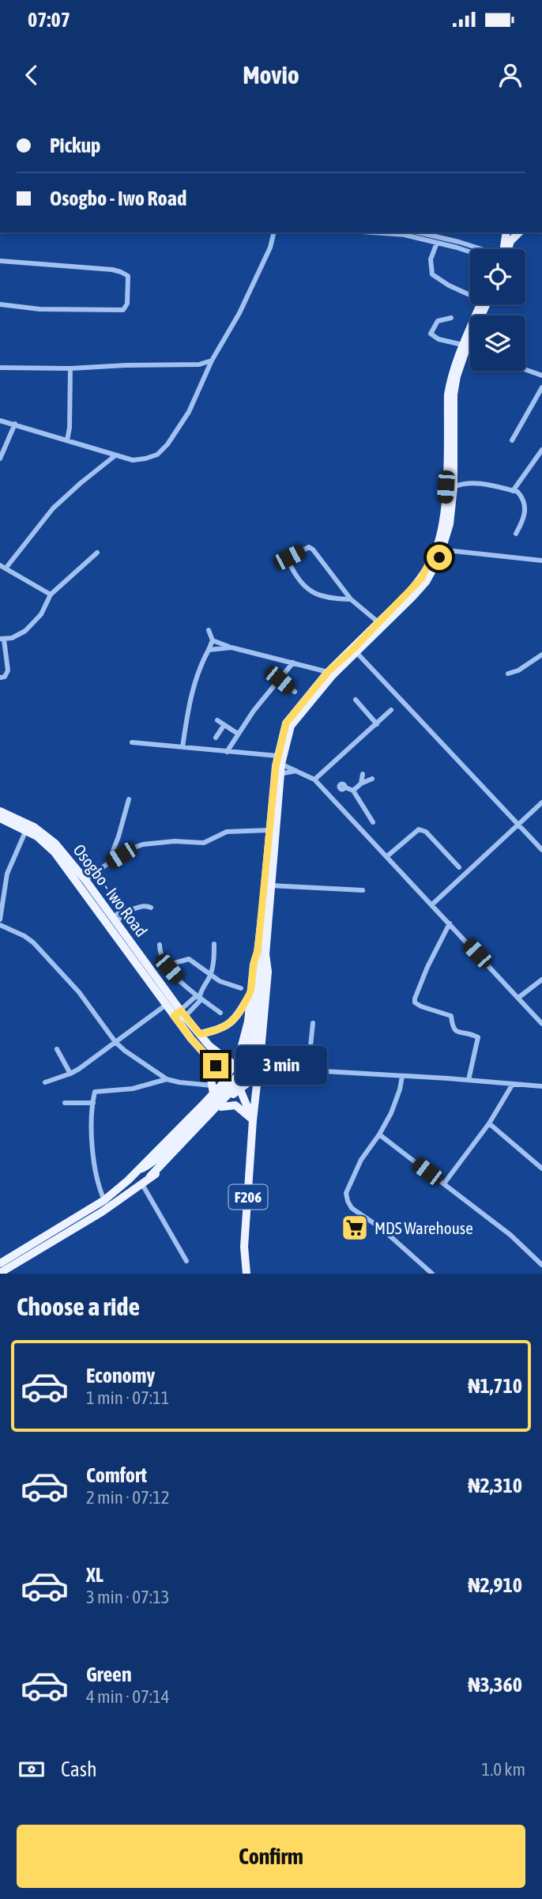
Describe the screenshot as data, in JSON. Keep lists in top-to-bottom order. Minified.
{"streets":{"main road":["Osogbo - Iwo Road","F206"]},"places":{"supermarket":["MDS Warehouse"]},"page":{"status":"07:07","header":"Movio","banner":["Pickup","Osogbo - Iwo Road"],"bubble":"3 min","heading":"Choose a ride","list":[{"name":"Economy","note":"1 min · 07:11","value":"₦1,710"},{"name":"Comfort","note":"2 min · 07:12","value":"₦2,310"},{"name":"XL","note":"3 min · 07:13","value":"₦2,910"},{"name":"Green","note":"4 min · 07:14","value":"₦3,360"}],"pay":["Cash","1.0 km"],"buttons":"Confirm"}}
